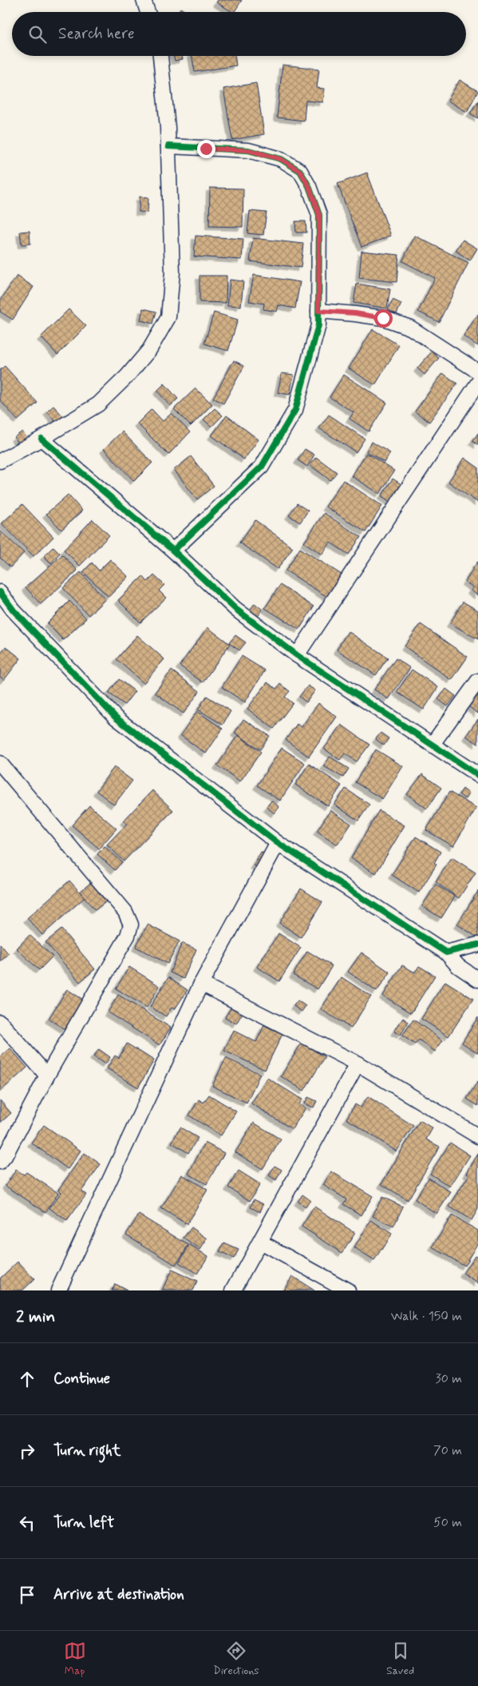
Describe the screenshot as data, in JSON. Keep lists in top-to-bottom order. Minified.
{"page":{"search":"Search here","heading":["2 min","Walk · 150 m"],"list":[["Continue","30 m"],["Turn right","70 m"],["Turn left","50 m"],"Arrive at destination"],"nav":["Map","Directions","Saved"]}}
